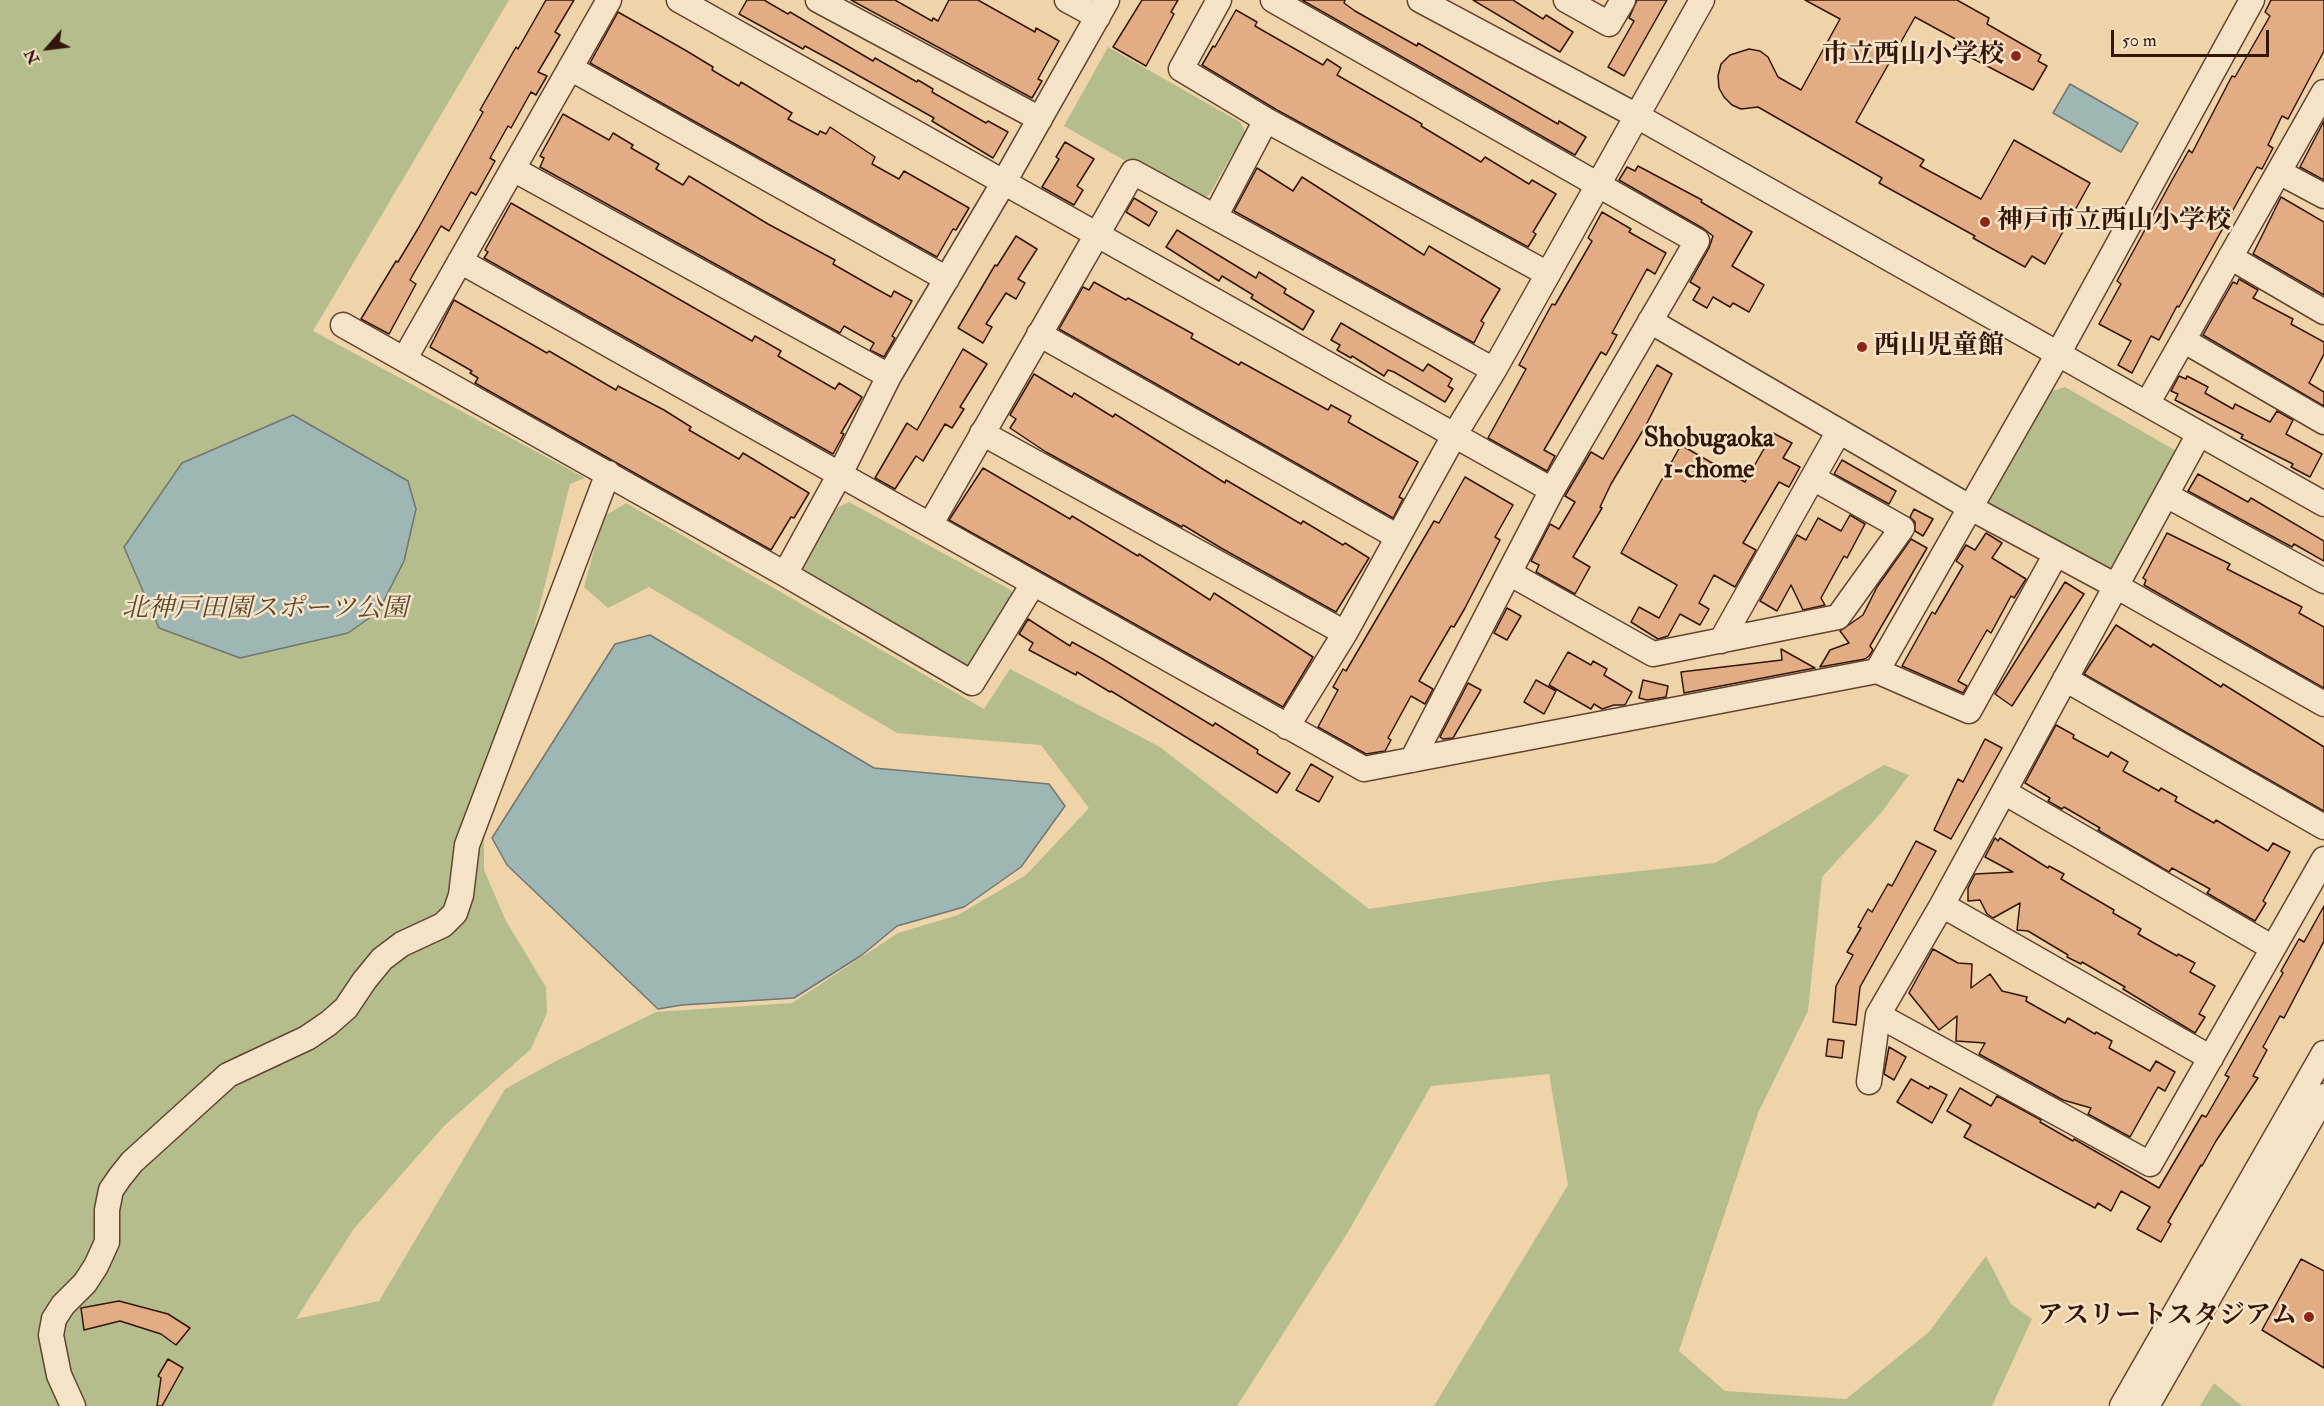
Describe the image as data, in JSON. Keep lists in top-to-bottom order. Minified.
{"districts":["Shobugaoka 1-chome"],"parks":["北神戸田園スポーツ公園"],"places":["市立西山小学校","神戸市立西山小学校","西山児童館","アスリートスタジアム"],"scale_bar":"50 m","north":"bottom left"}
